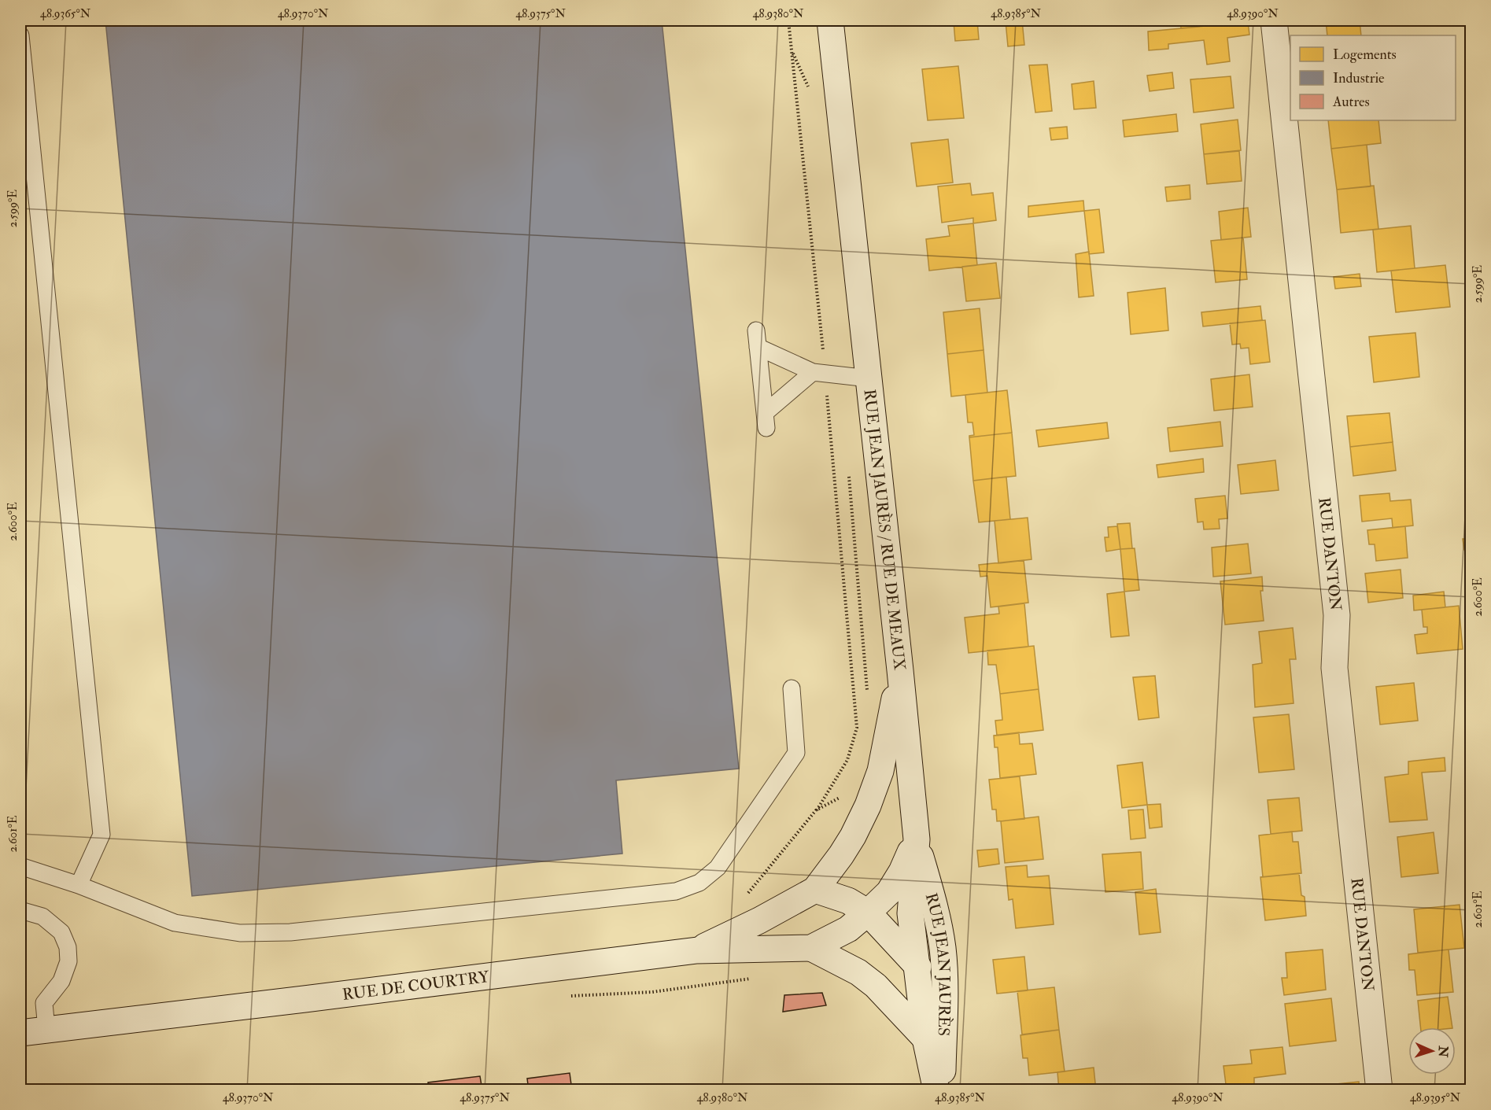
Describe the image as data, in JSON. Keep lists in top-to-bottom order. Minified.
{"streets":{"main road":["RUE JEAN JAURÈS / RUE DE MEAUX","RUE DANTON","RUE JEAN JAURÈS","RUE DE COURTRY"]},"crossings":[["RUE JEAN JAURÈS / RUE DE MEAUX","RUE JEAN JAURÈS"],["RUE JEAN JAURÈS / RUE DE MEAUX","RUE DE COURTRY"],["RUE JEAN JAURÈS","RUE DE COURTRY"]],"legend":["Logements","Industrie","Autres"],"north":"right","coordinates":["48.9365°N","48.9370°N","48.9375°N","48.9380°N","48.9385°N","48.9390°N","2.599°E","2.600°E","2.601°E","48.9395°N"]}
